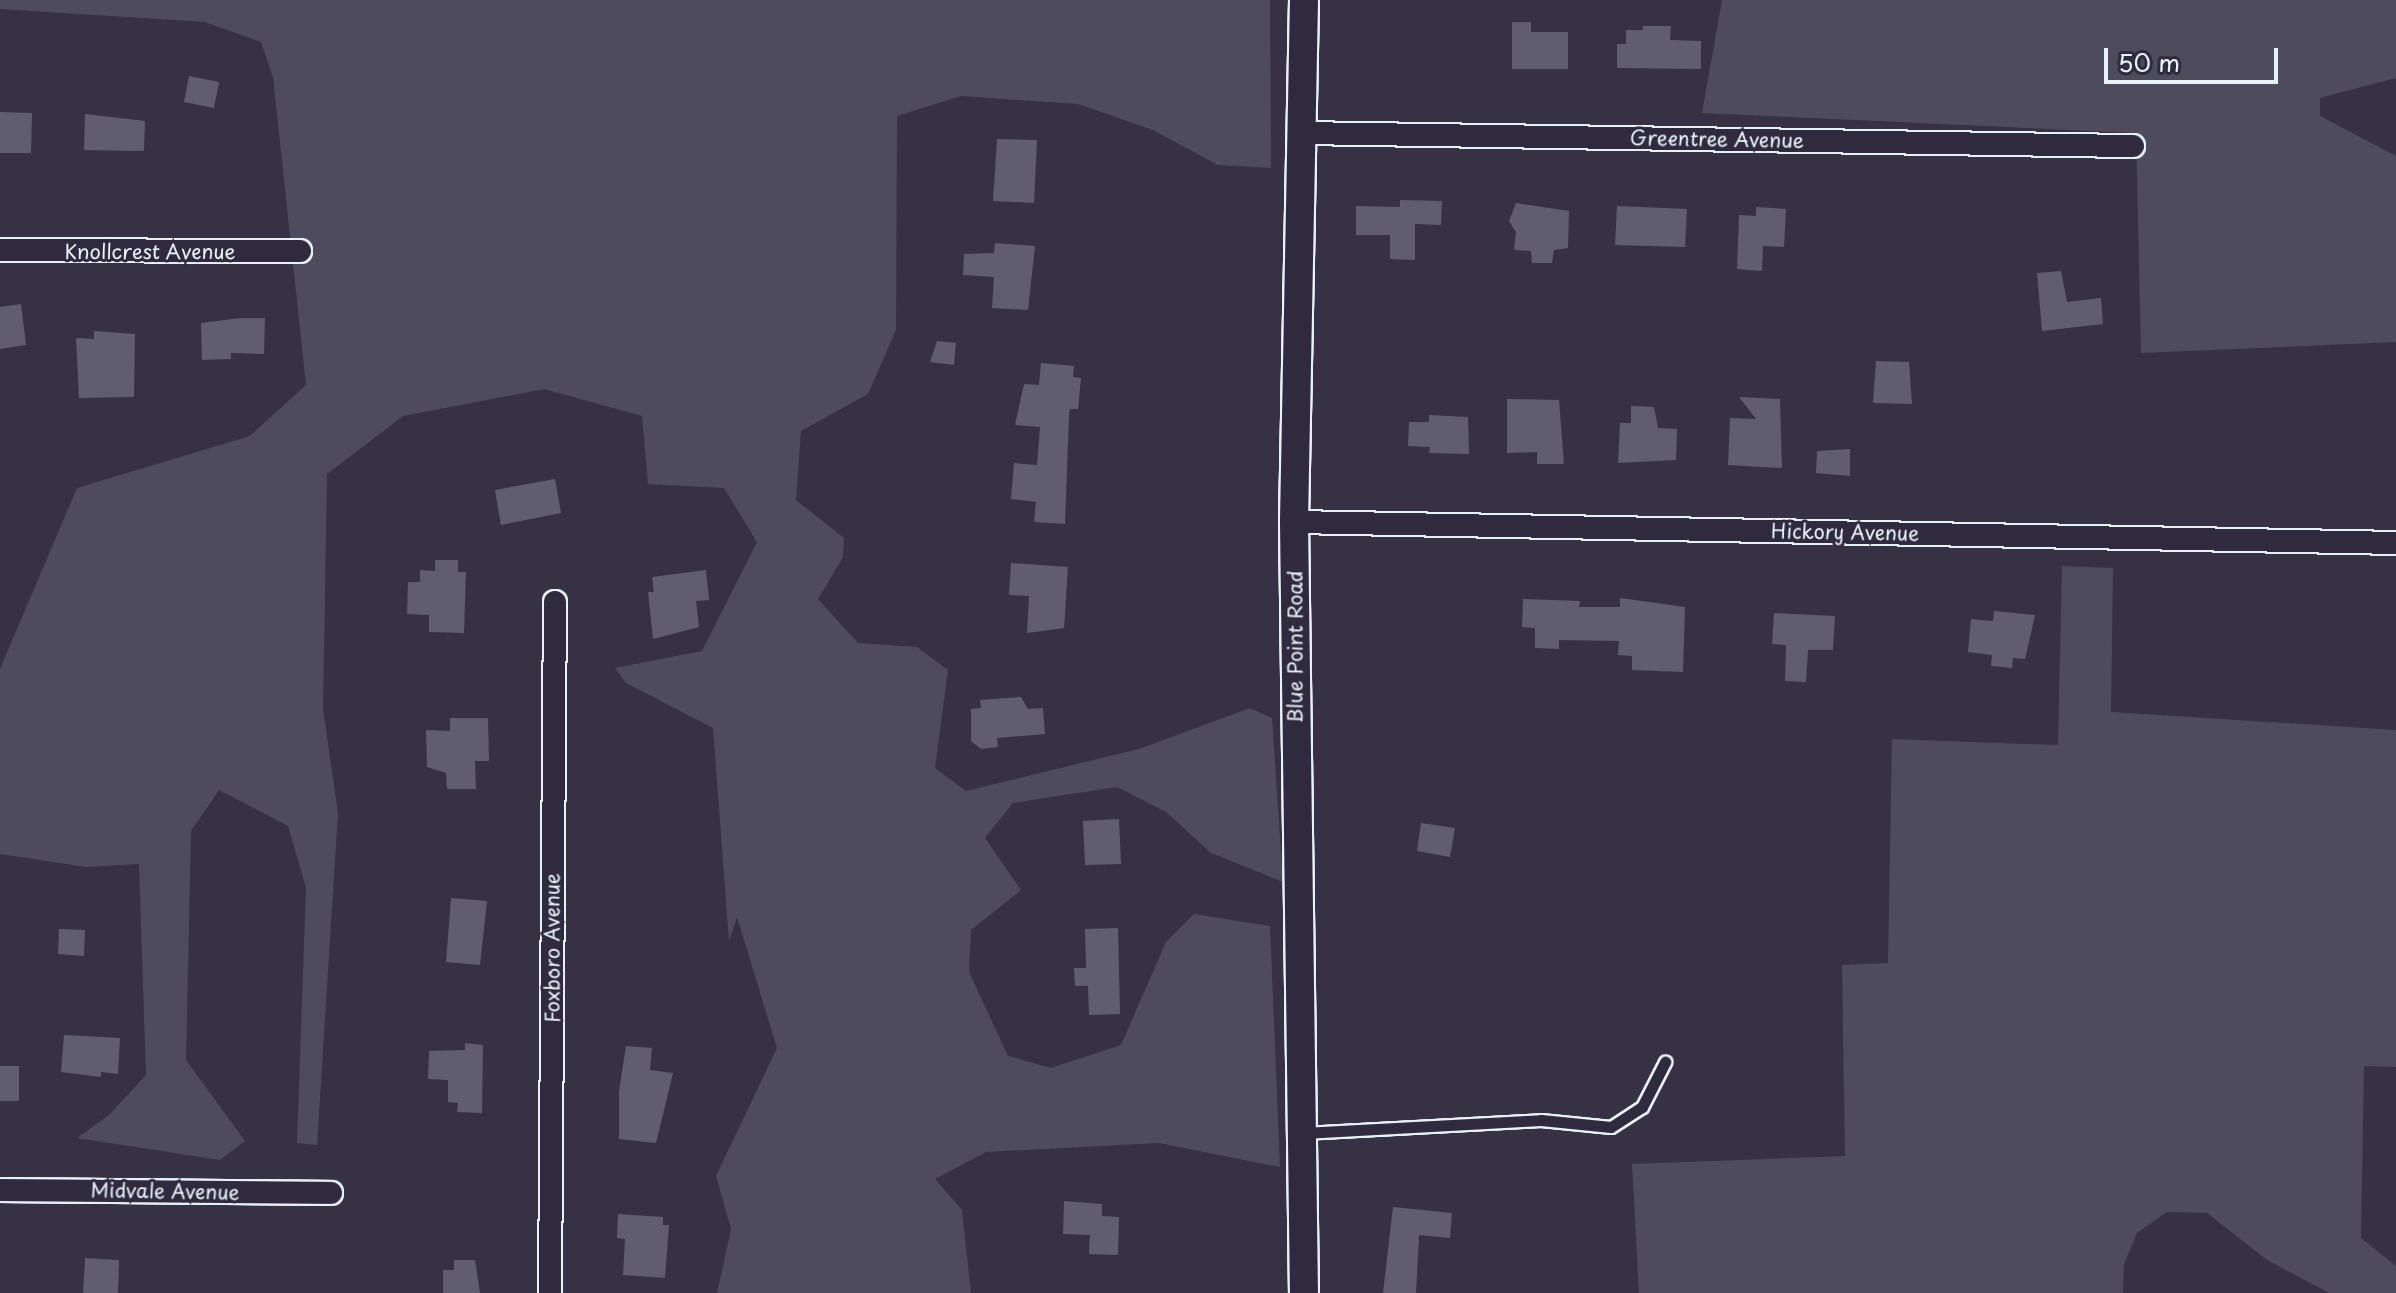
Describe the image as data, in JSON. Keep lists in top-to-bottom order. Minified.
{"streets":{"street":["Greentree Avenue","Knollcrest Avenue","Hickory Avenue","Blue Point Road","Foxboro Avenue","Midvale Avenue"]},"crossings":[["Greentree Avenue","Blue Point Road"],["Hickory Avenue","Blue Point Road"]],"scale_bar":"50 m"}
